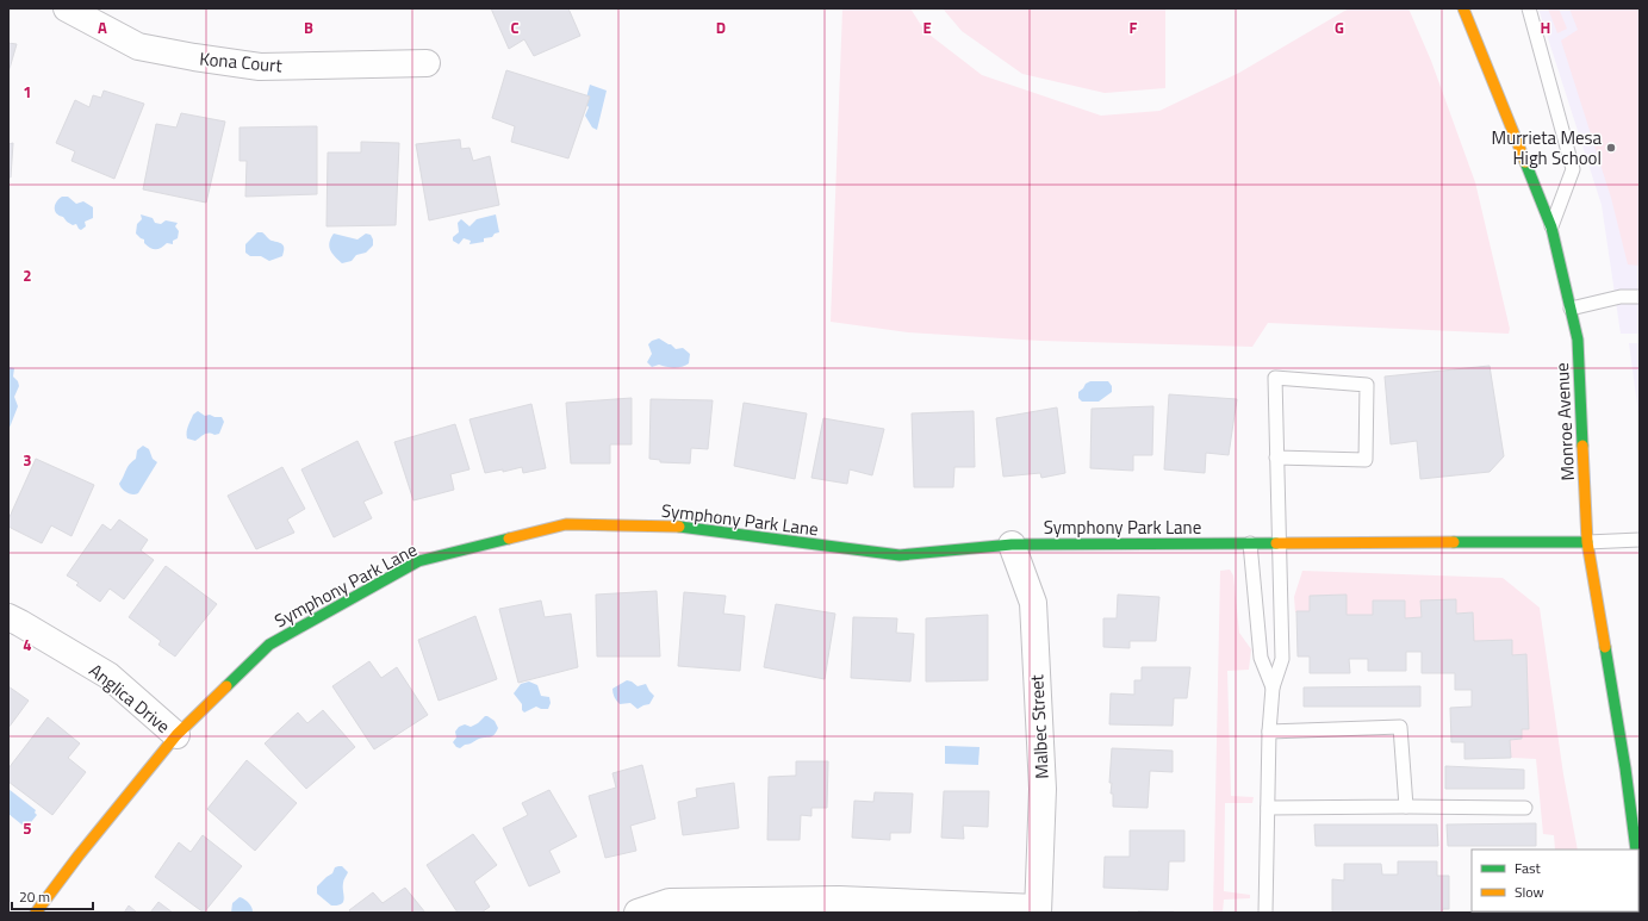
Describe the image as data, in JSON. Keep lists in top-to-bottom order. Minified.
{"streets":{"street":["Kona Court","Monroe Avenue","Symphony Park Lane","Anglica Drive","Malbec Street"]},"crossings":[["Monroe Avenue","Symphony Park Lane"],["Symphony Park Lane","Anglica Drive"],["Symphony Park Lane","Malbec Street"]],"places":["Murrieta Mesa High School"],"legend":["Fast","Slow"],"scale_bar":"20 m","grid":{"columns":["A","B","C","D","E","F","G","H"],"rows":["1","2","3","4","5"]}}
